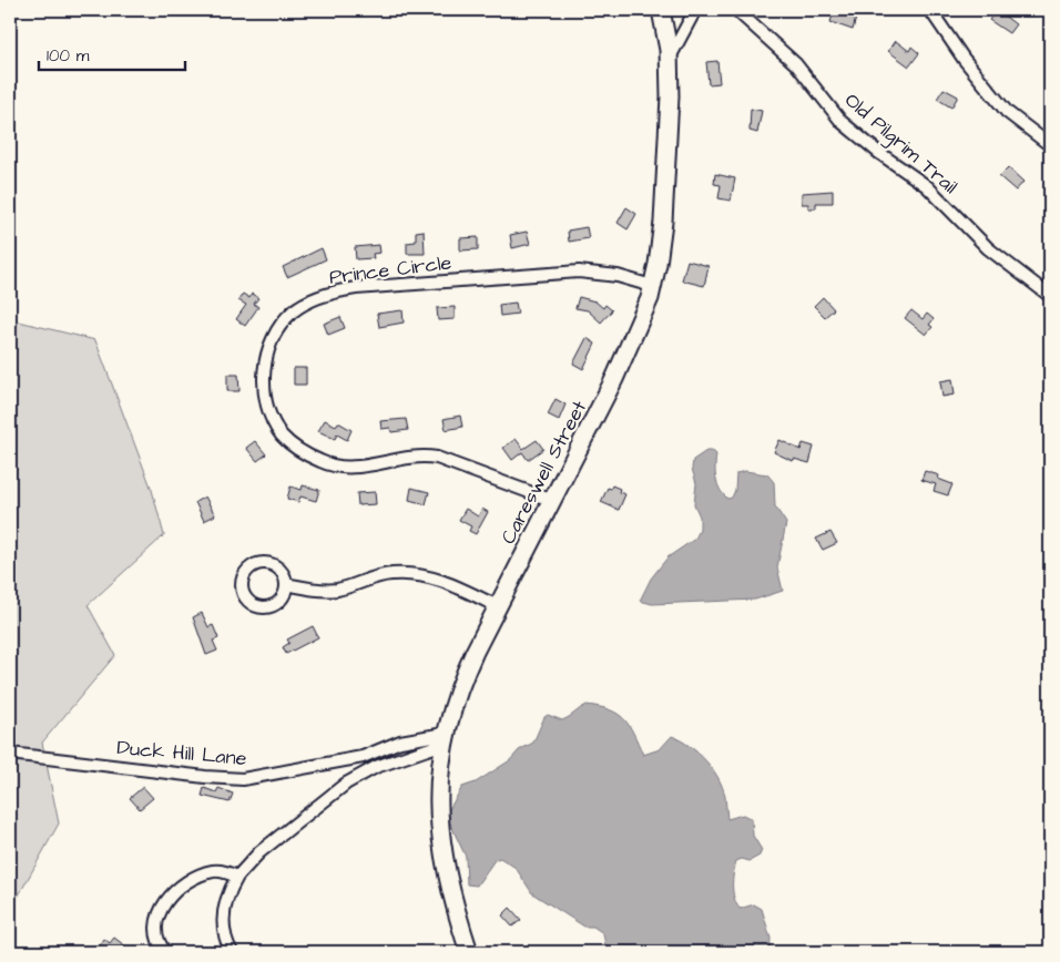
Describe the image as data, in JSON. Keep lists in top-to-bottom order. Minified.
{"streets":{"main road":["Careswell Street"],"street":["Old Pilgrim Trail","Prince Circle","Duck Hill Lane"]},"crossings":[["Prince Circle","Careswell Street"],["Careswell Street","Duck Hill Lane"]],"scale_bar":"100 m"}
